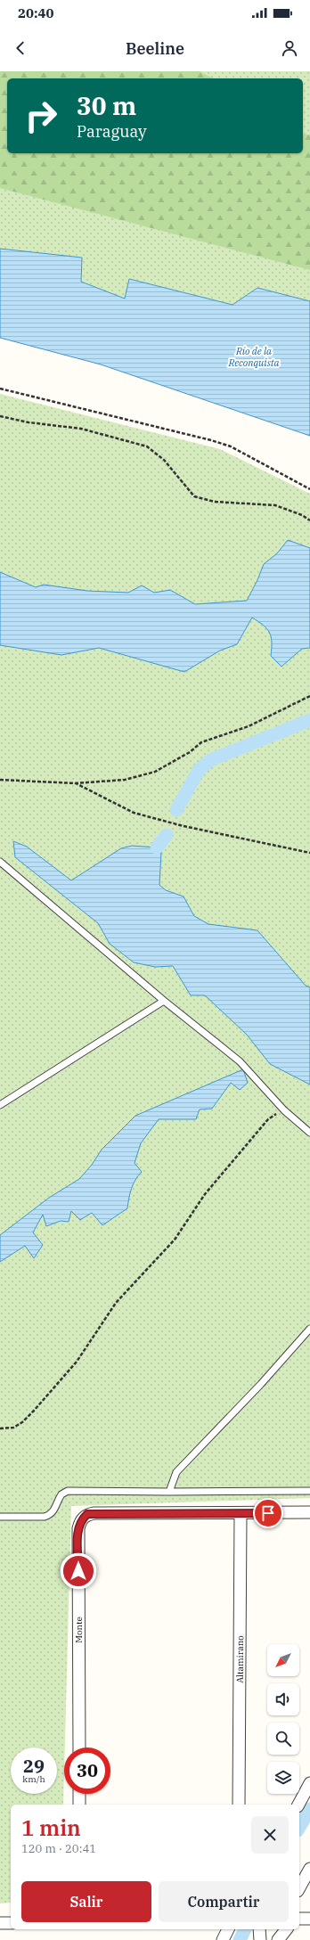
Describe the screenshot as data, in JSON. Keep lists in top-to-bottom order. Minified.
{"streets":{"street":["Monte","Altamirano"]},"crossings":[["Monte","Altamirano"]],"water":["Río de la Reconquista"],"north":"bottom left","page":{"status":"20:40","header":"Beeline","turn":["30 m","Paraguay"],"speed":"29 km/h","limit":"30","heading":["1 min","120 m · 20:41"],"buttons":["Salir","Compartir"]}}
